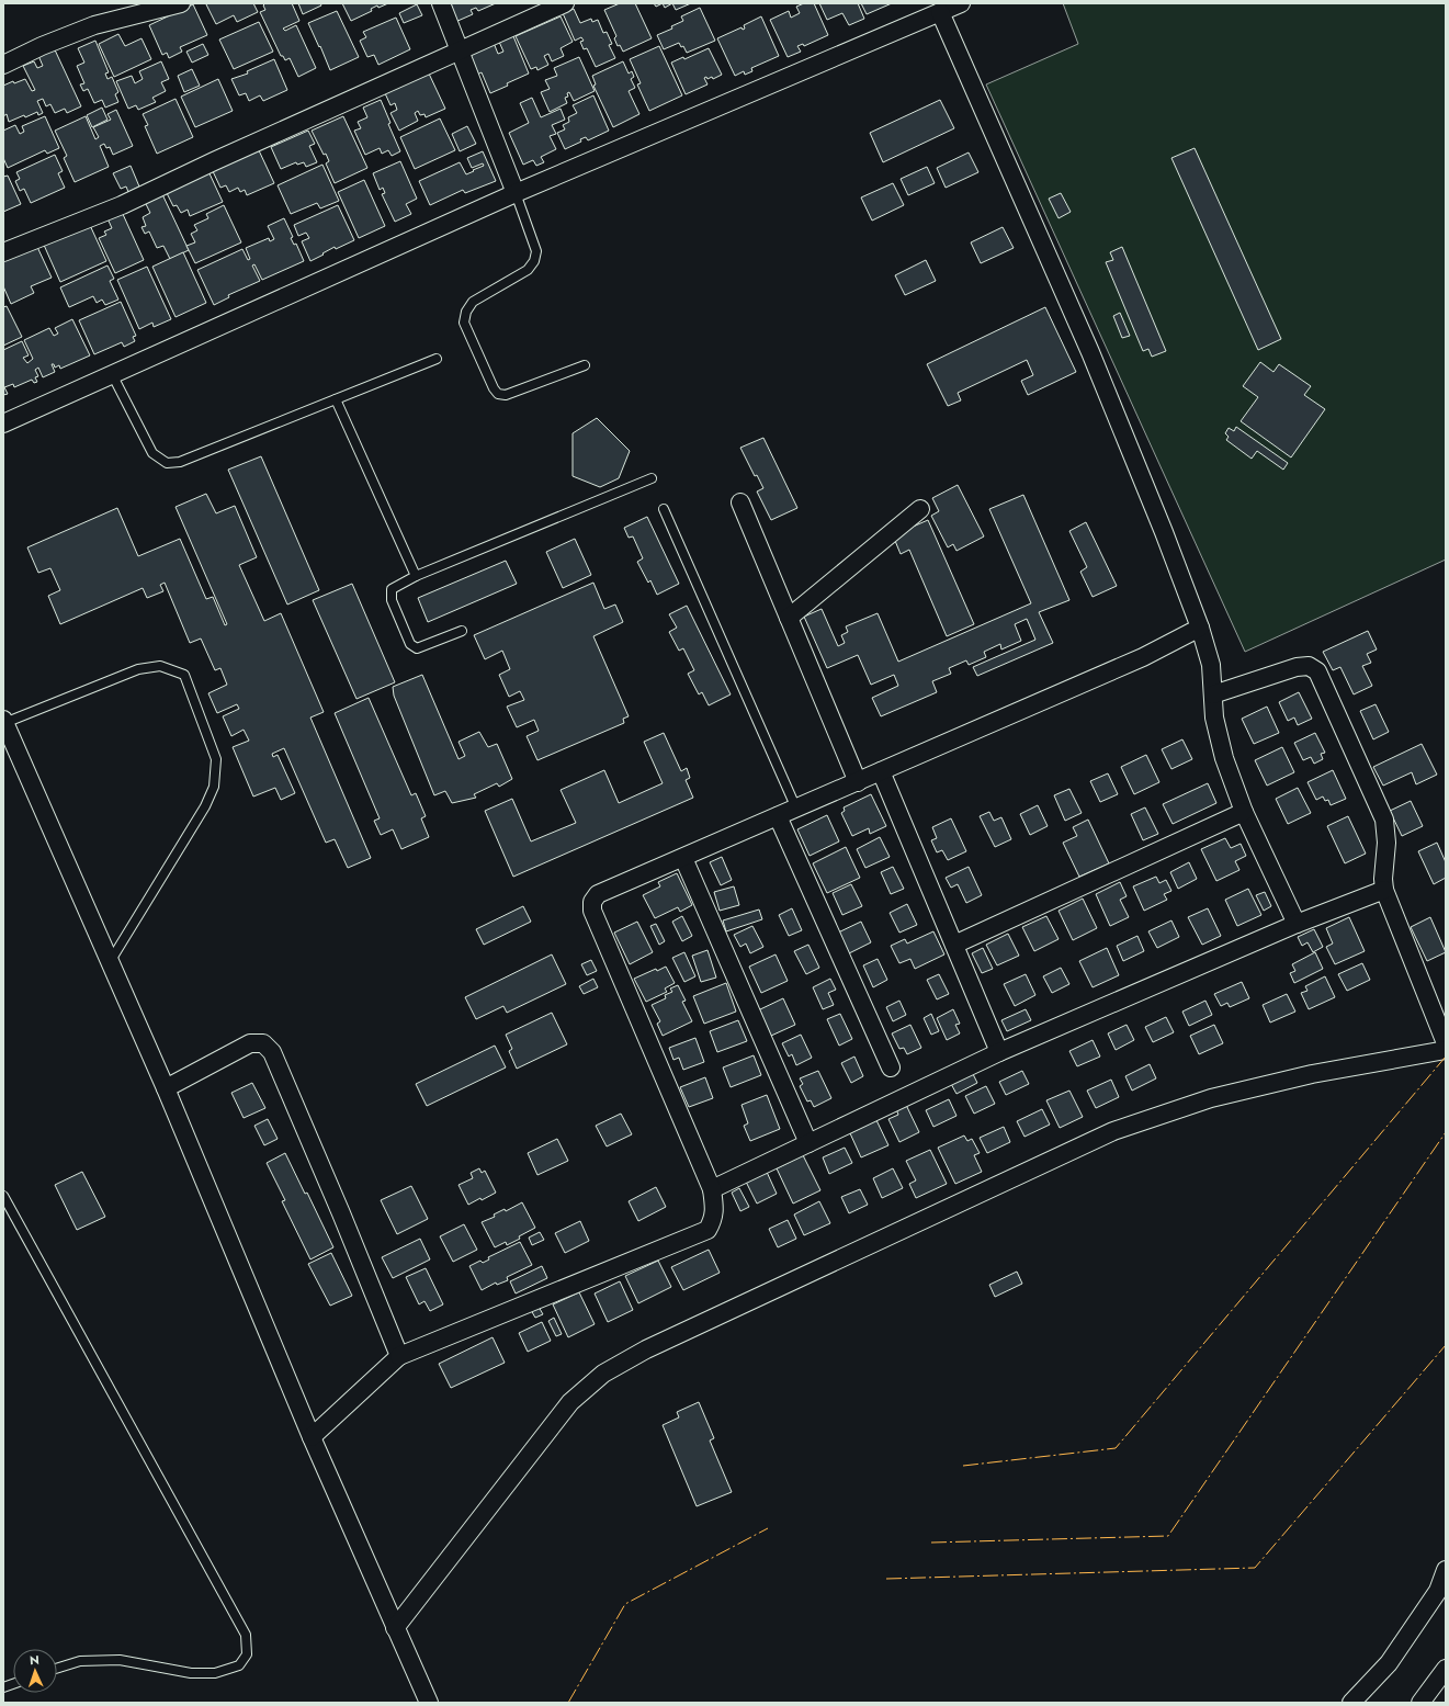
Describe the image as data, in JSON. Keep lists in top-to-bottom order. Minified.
{"north":"top"}
